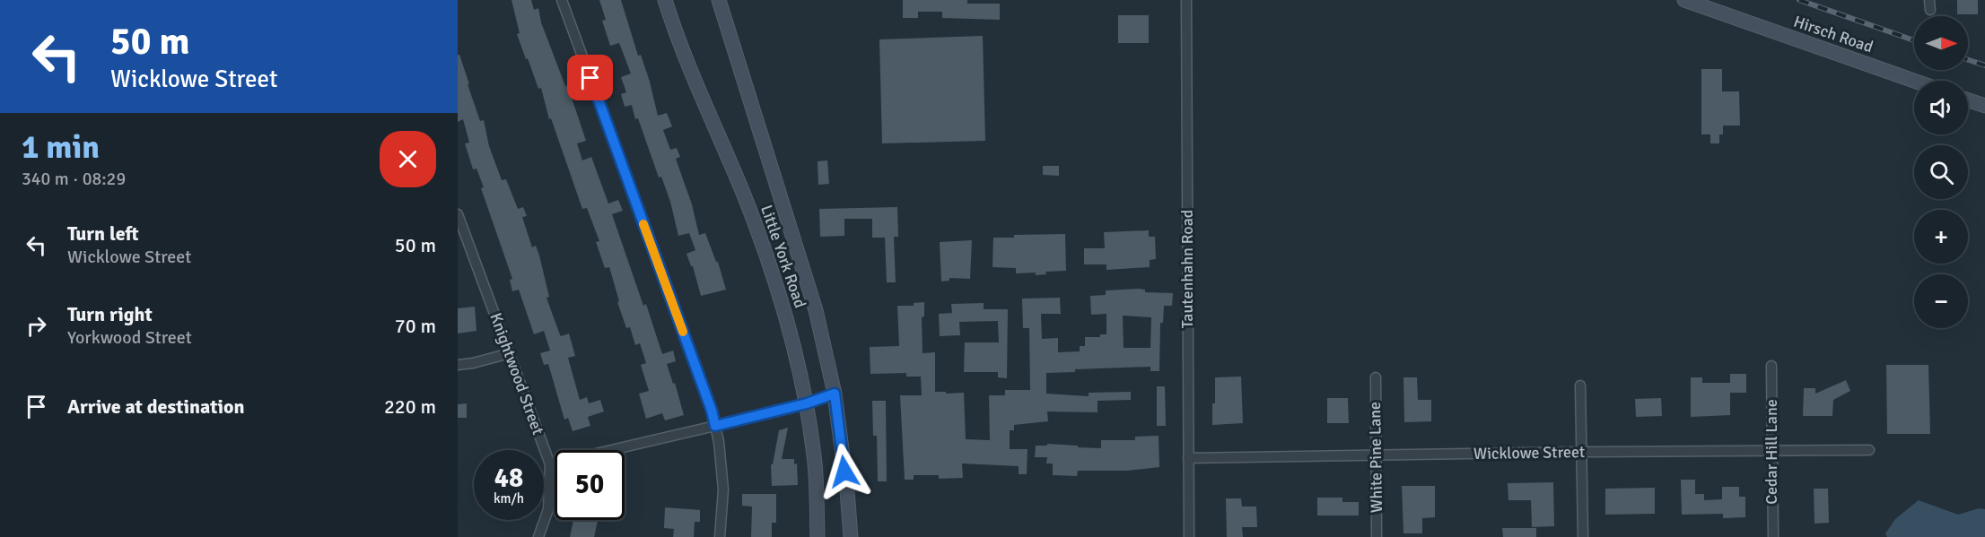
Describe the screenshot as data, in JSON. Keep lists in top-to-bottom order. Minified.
{"streets":{"main road":["Hirsch Road","Little York Road"],"street":["Tautenhahn Road","Knightwood Street","Cedar Hill Lane","Wicklowe Street","White Pine Lane"]},"crossings":[["Tautenhahn Road","Wicklowe Street"],["Cedar Hill Lane","Wicklowe Street"],["Wicklowe Street","White Pine Lane"]],"north":"right","page":{"turn":["50 m","Wicklowe Street"],"map_buttons":["+","−"],"heading":["1 min","340 m · 08:29"],"list":[{"name":"Turn left","note":"Wicklowe Street","value":"50 m"},{"name":"Turn right","note":"Yorkwood Street","value":"70 m"},{"name":"Arrive at destination","value":"220 m"}],"speed":"48 km/h","limit":"50"}}
